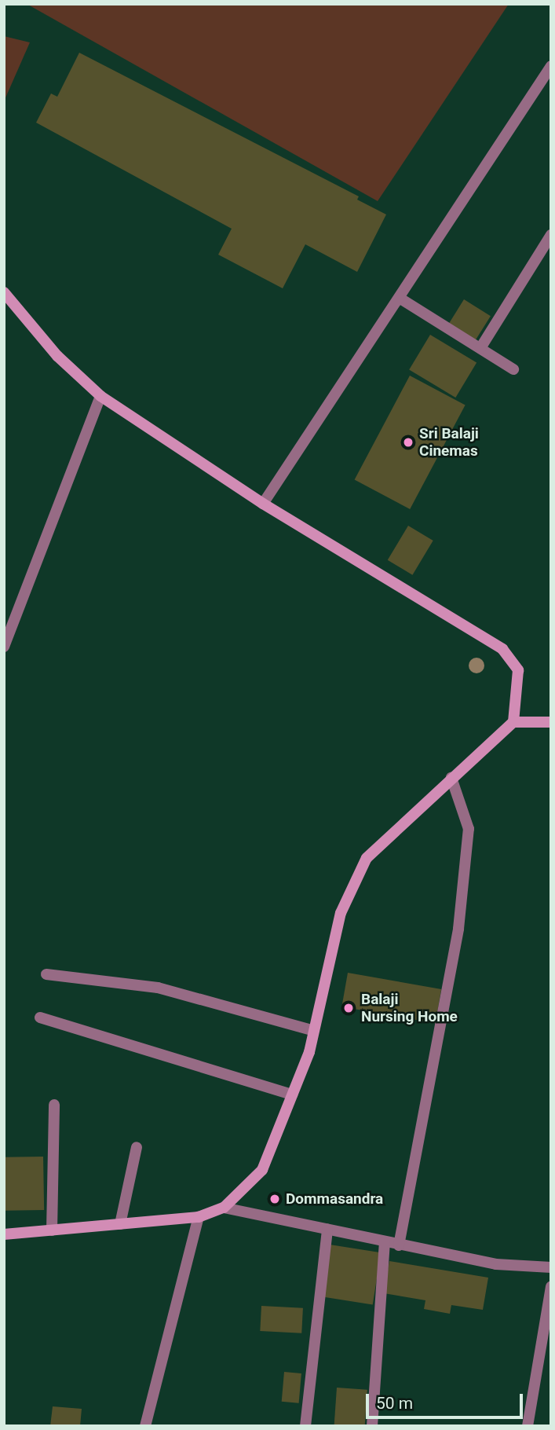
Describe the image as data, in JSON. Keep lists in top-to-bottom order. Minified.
{"places":["Sri Balaji Cinemas","Balaji Nursing Home","Dommasandra"],"scale_bar":"50 m"}
